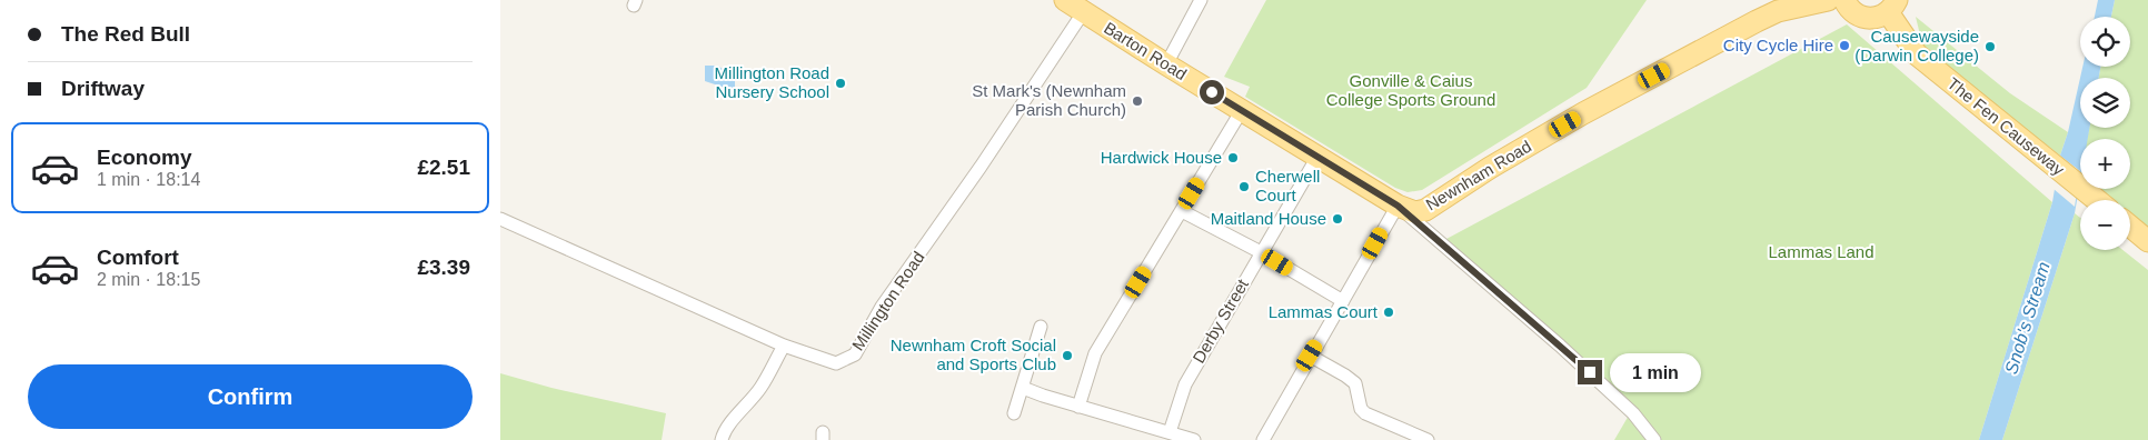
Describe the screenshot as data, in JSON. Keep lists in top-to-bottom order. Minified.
{"streets":{"main road":["Barton Road","The Fen Causeway","Newnham Road"],"street":["Millington Road","Derby Street"]},"crossings":[["Barton Road","Newnham Road"],["Barton Road","Millington Road"],["Barton Road","Derby Street"]],"water":["Snob's Stream"],"parks":["Gonville & Caius College Sports Ground","Lammas Land"],"places":["City Cycle Hire","Causewayside (Darwin College)","Millington Road Nursery School","St Mark's (Newnham Parish Church)","Hardwick House","Cherwell Court","Maitland House","Lammas Court","Newnham Croft Social and Sports Club"],"page":{"banner":["The Red Bull","Driftway"],"map_buttons":["+","−"],"list":[{"name":"Economy","note":"1 min · 18:14","value":"£2.51"},{"name":"Comfort","note":"2 min · 18:15","value":"£3.39"}],"buttons":"Confirm","bubble":"1 min"}}
